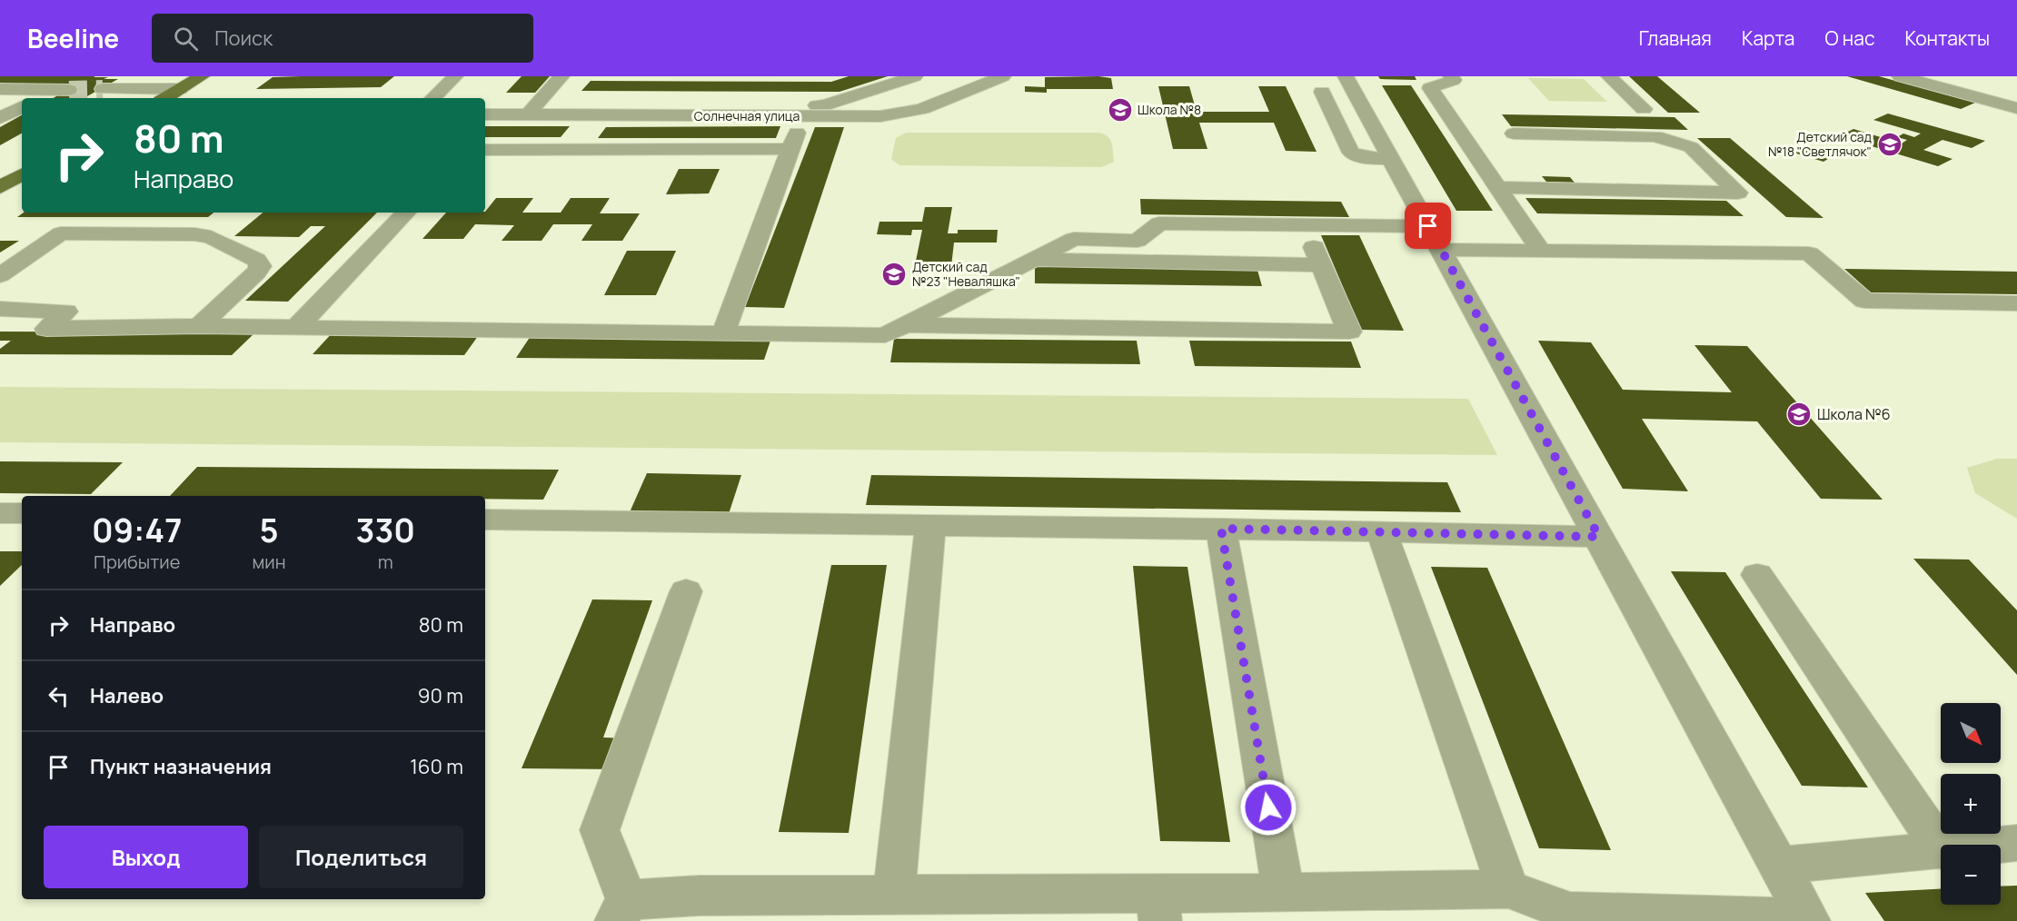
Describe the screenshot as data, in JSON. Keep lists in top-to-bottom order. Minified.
{"streets":{"street":["Солнечная улица"]},"places":{"school or university":["Школа №8","Детский сад №18 \"Светлячок\"","Детский сад №23 \"Неваляшка\"","Школа №6"]},"north":"bottom right","page":{"header":"Beeline","search":"Поиск","nav":["Главная","Карта","О нас","Контакты"],"turn":["80 m","Направо"],"eta":["09:47","Прибытие","5","мин","330","m"],"list":[{"name":"Направо","value":"80 m"},{"name":"Налево","value":"90 m"},{"name":"Пункт назначения","value":"160 m"}],"map_buttons":["+","−"],"buttons":["Выход","Поделиться"]}}
